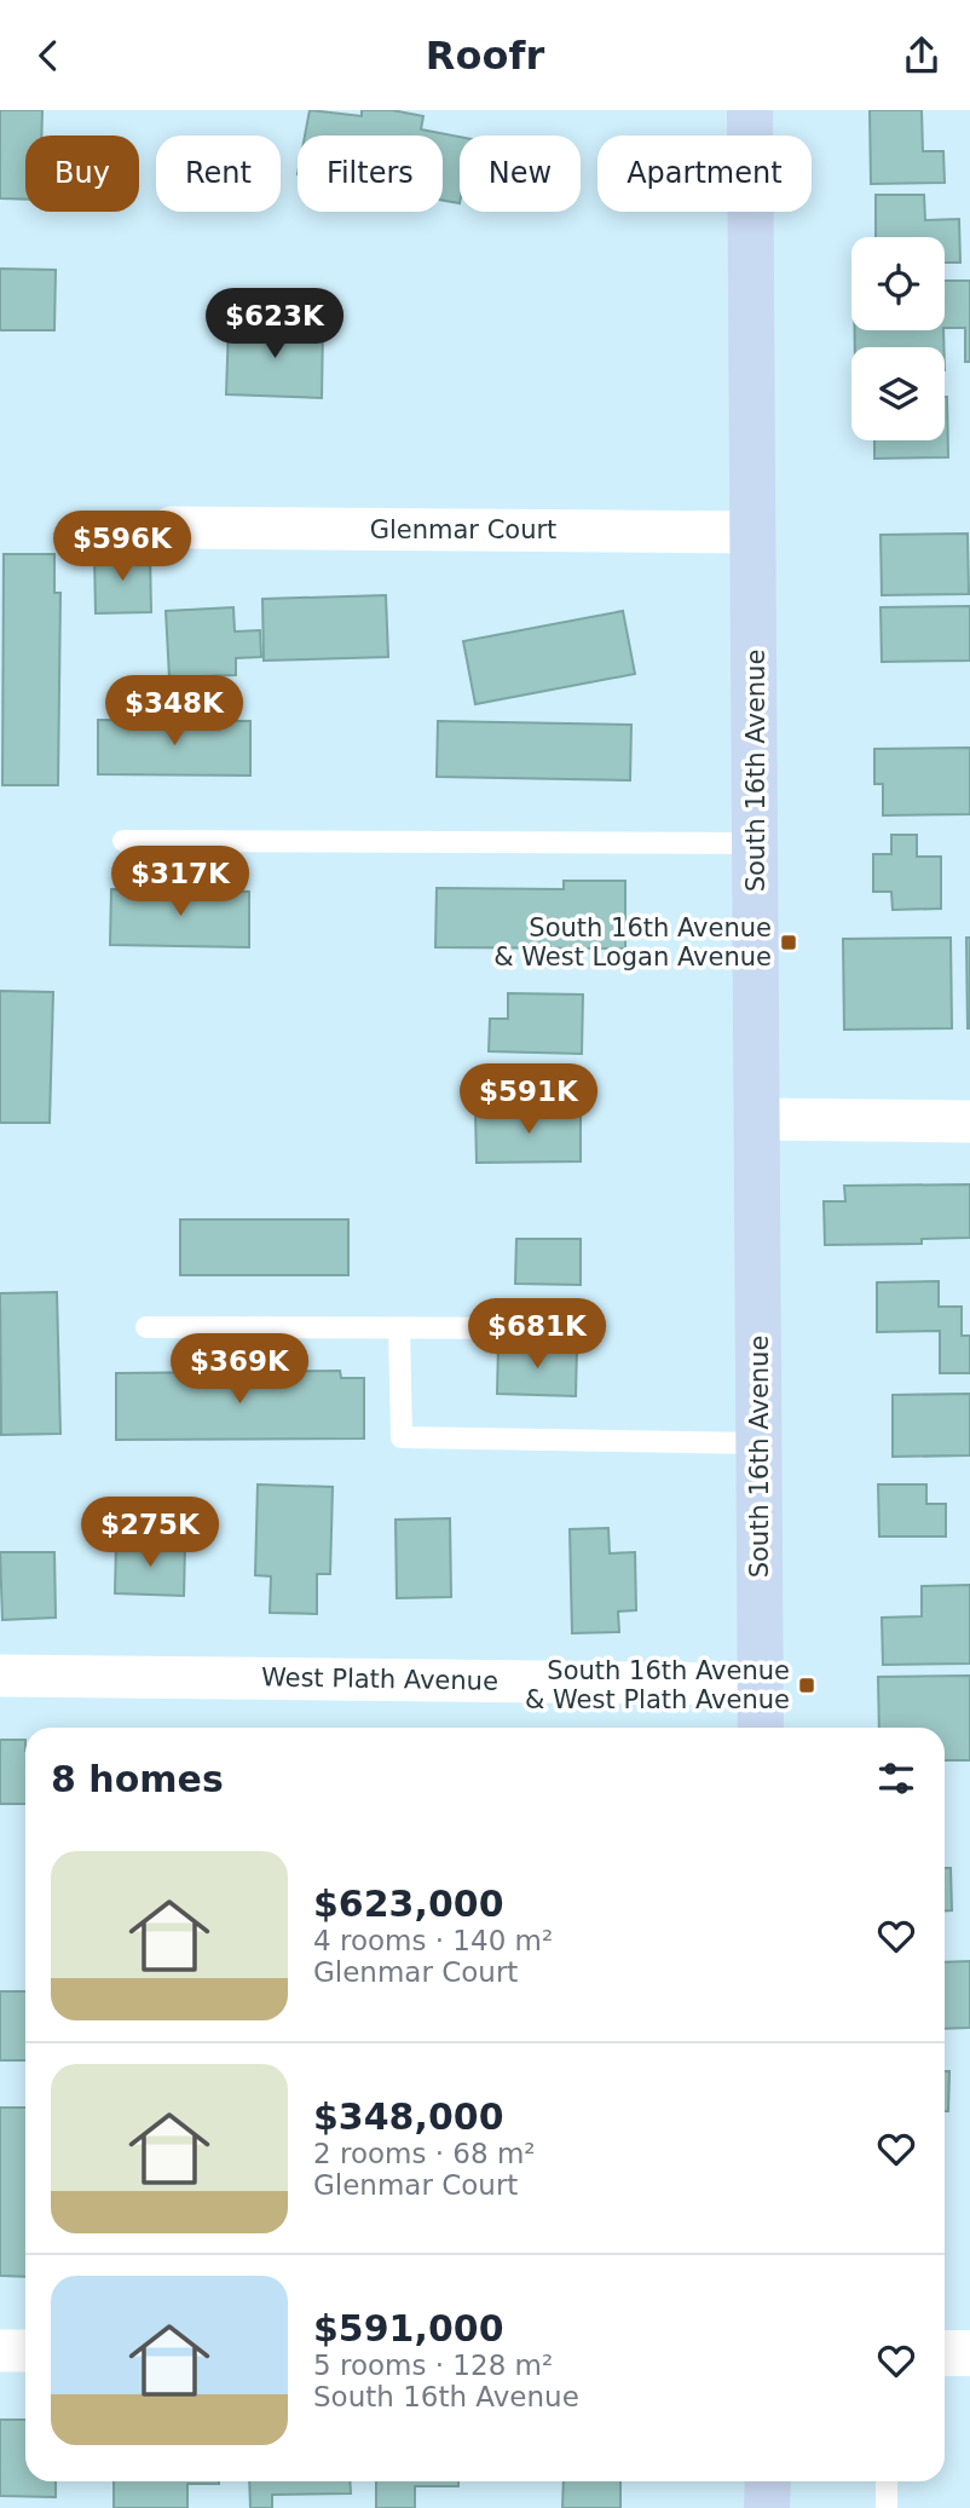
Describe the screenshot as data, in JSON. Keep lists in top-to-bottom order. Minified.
{"streets":{"main road":["South 16th Avenue"],"street":["Glenmar Court","West Plath Avenue"]},"crossings":[["Glenmar Court","South 16th Avenue"],["South 16th Avenue","West Plath Avenue"]],"places":{"transit":["South 16th Avenue & West Logan Avenue","South 16th Avenue & West Plath Avenue"]},"page":{"header":"Roofr","chip":["Buy","Rent","Filters","New","Apartment"],"price":["$623K","$596K","$348K","$317K","$591K","$681K","$369K","$275K"],"heading":"8 homes","list":[{"name":"$623,000","note":"4 rooms · 140 m² · Glenmar Court"},{"name":"$348,000","note":"2 rooms · 68 m² · Glenmar Court"},{"name":"$591,000","note":"5 rooms · 128 m² · South 16th Avenue"}]}}
